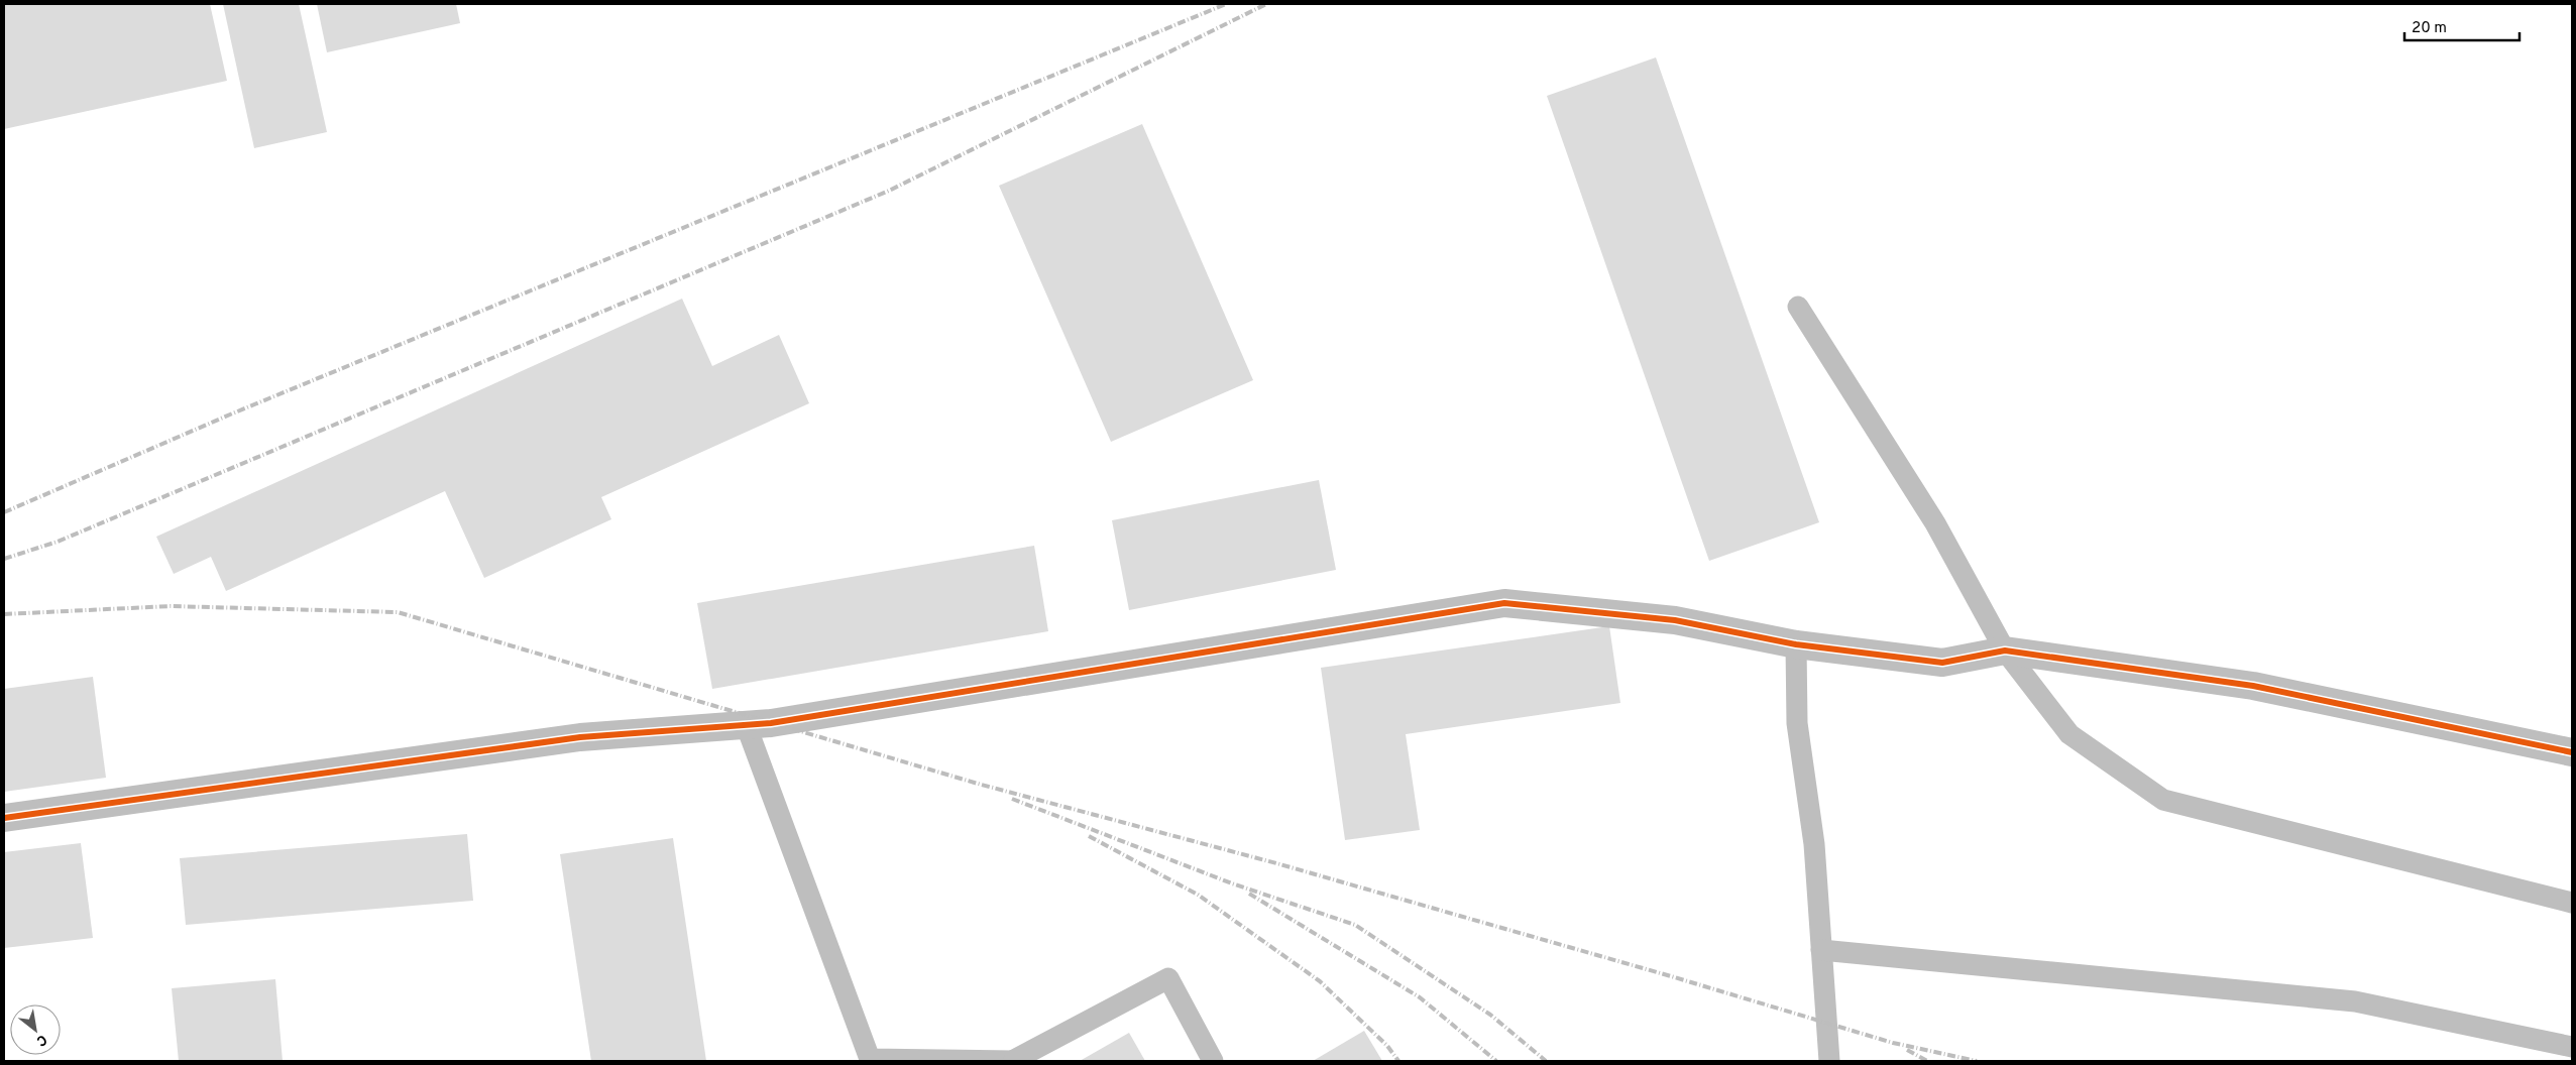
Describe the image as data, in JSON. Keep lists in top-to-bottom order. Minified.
{"scale_bar":"20 m","north":"bottom right"}
